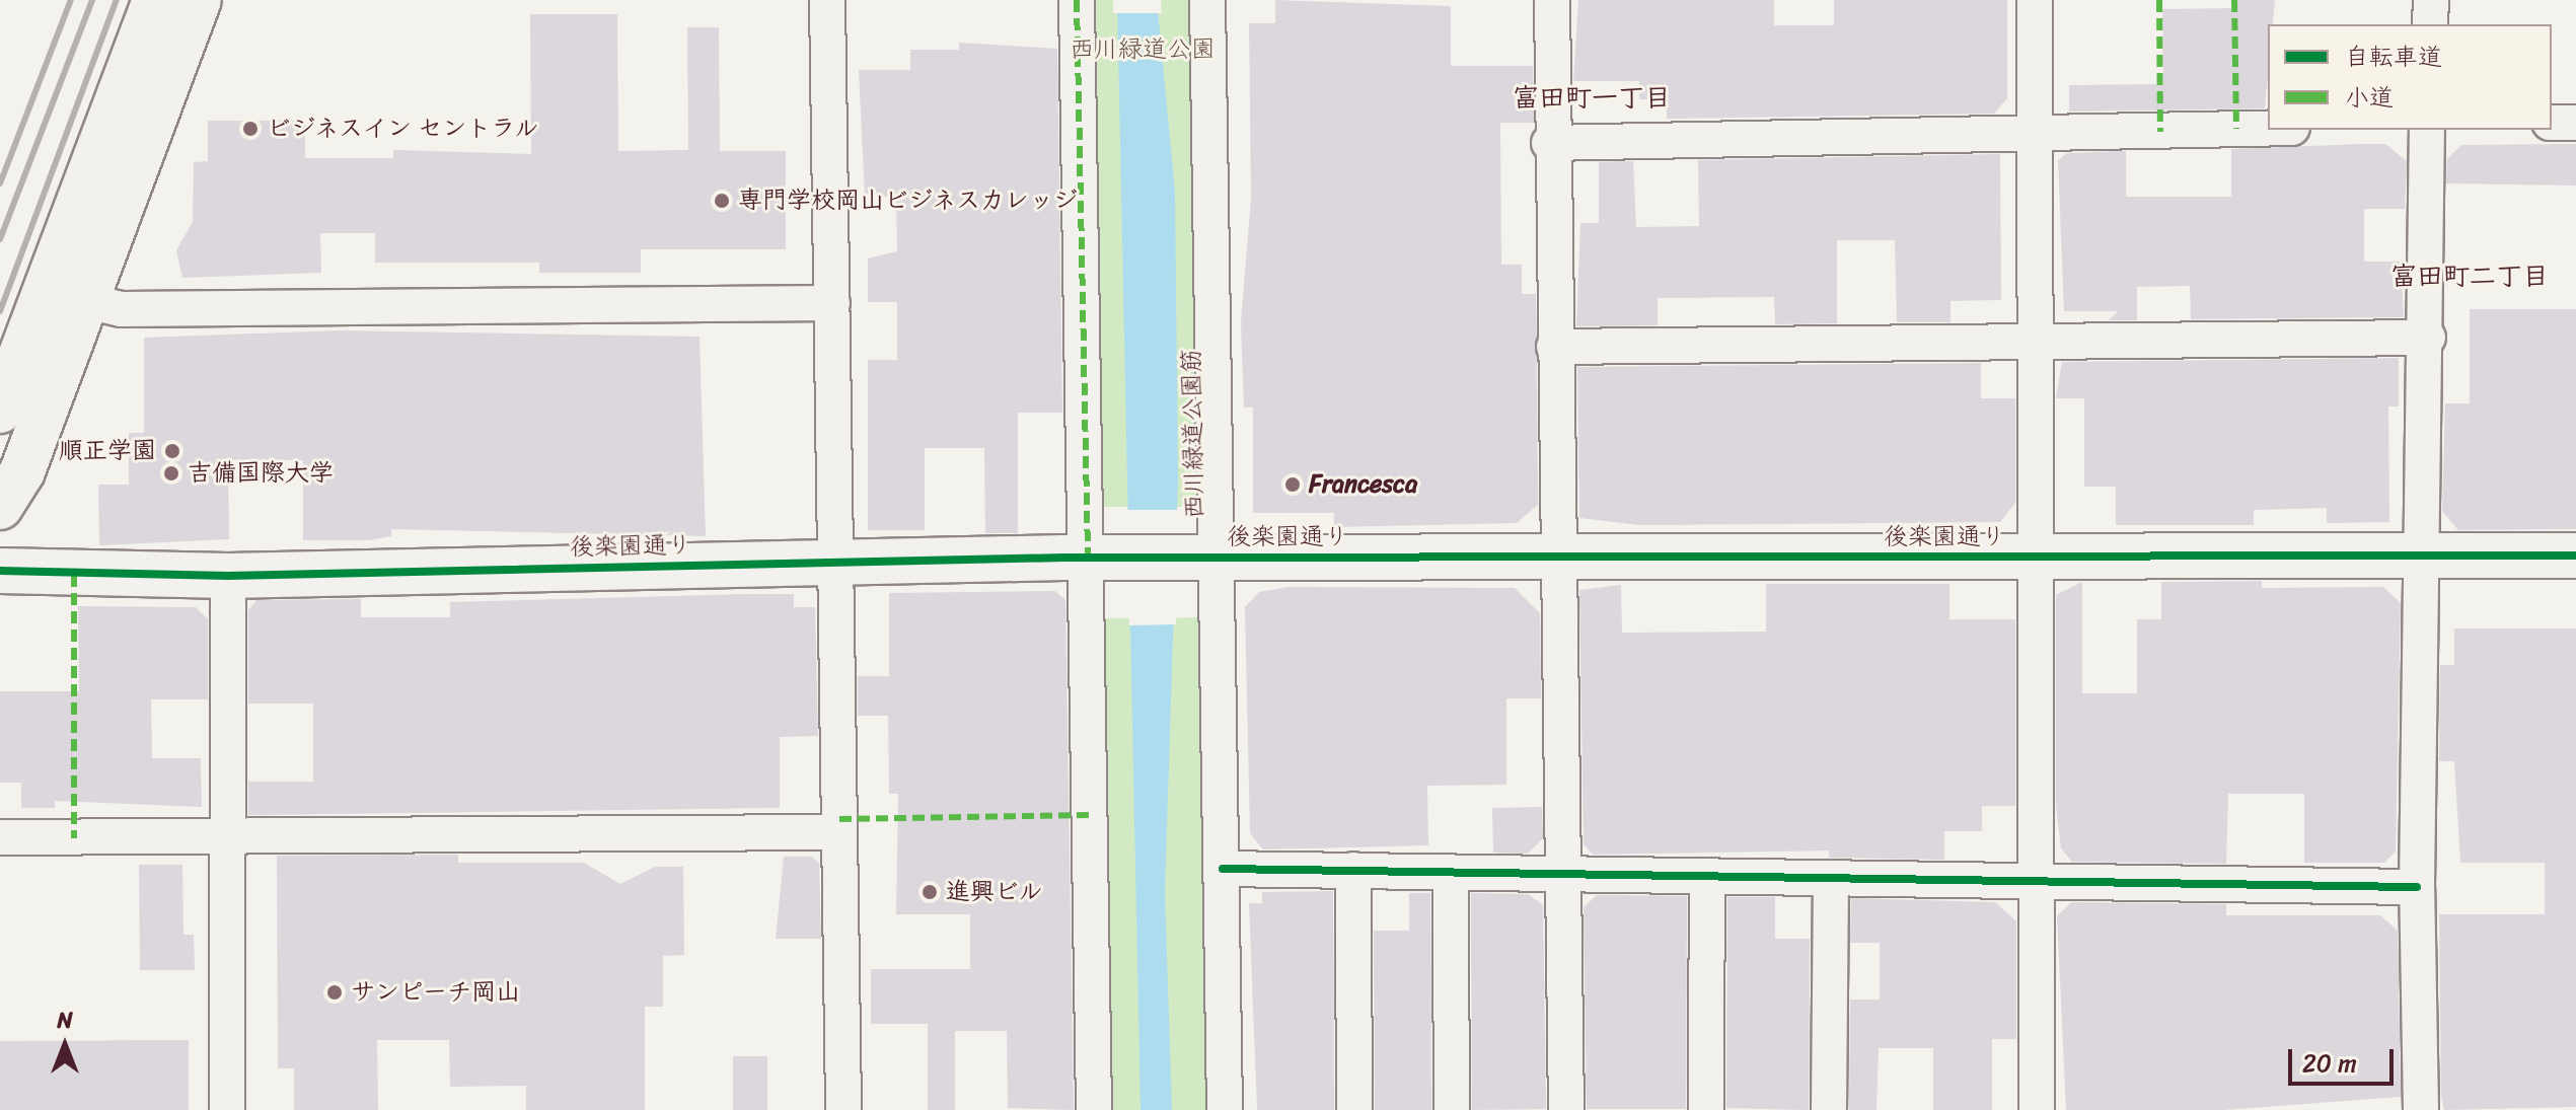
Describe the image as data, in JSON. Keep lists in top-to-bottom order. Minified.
{"streets":{"street":["西川緑道公園筋","後楽園通り"]},"crossings":[["西川緑道公園筋","後楽園通り"]],"districts":["富田町一丁目","富田町二丁目"],"parks":["西川緑道公園"],"places":["ビジネスイン セントラル","専門学校岡山ビジネスカレッジ","順正学園","吉備国際大学","Francesca","進興ビル","サンピーチ岡山"],"legend":["自転車道","小道"],"scale_bar":"20 m","north":"top"}
